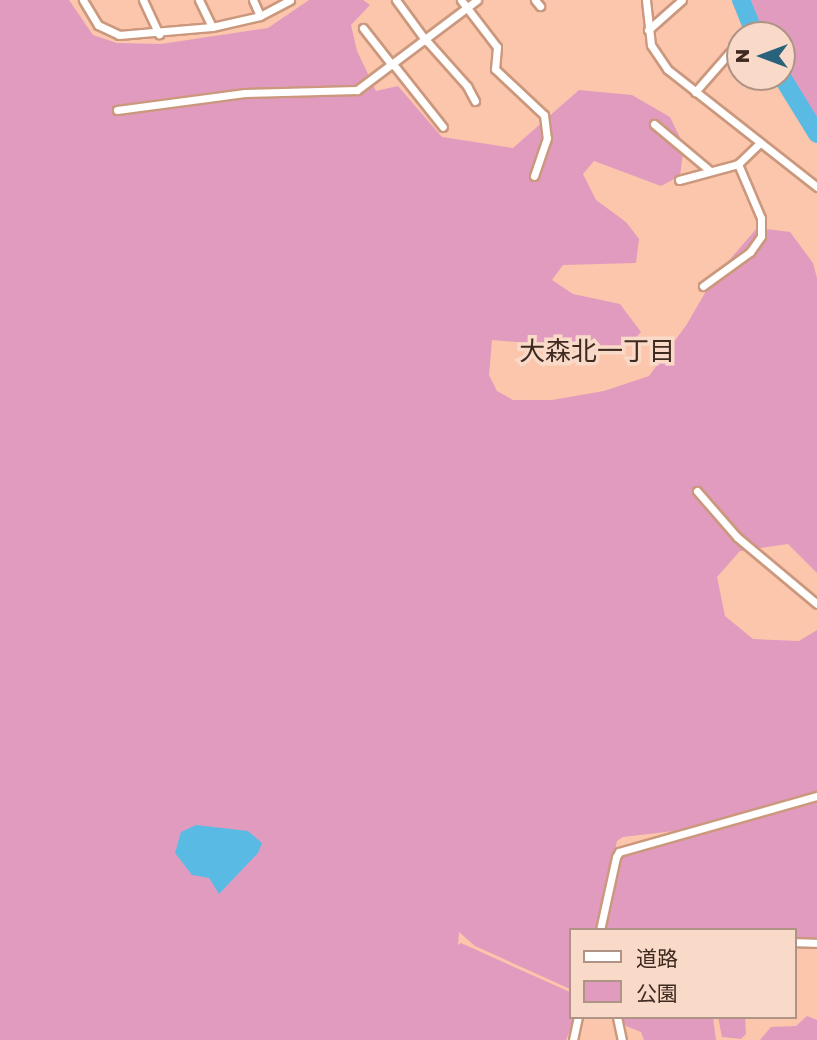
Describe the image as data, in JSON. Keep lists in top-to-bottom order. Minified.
{"districts":["大森北一丁目"],"legend":["道路","公園"],"north":"left"}
